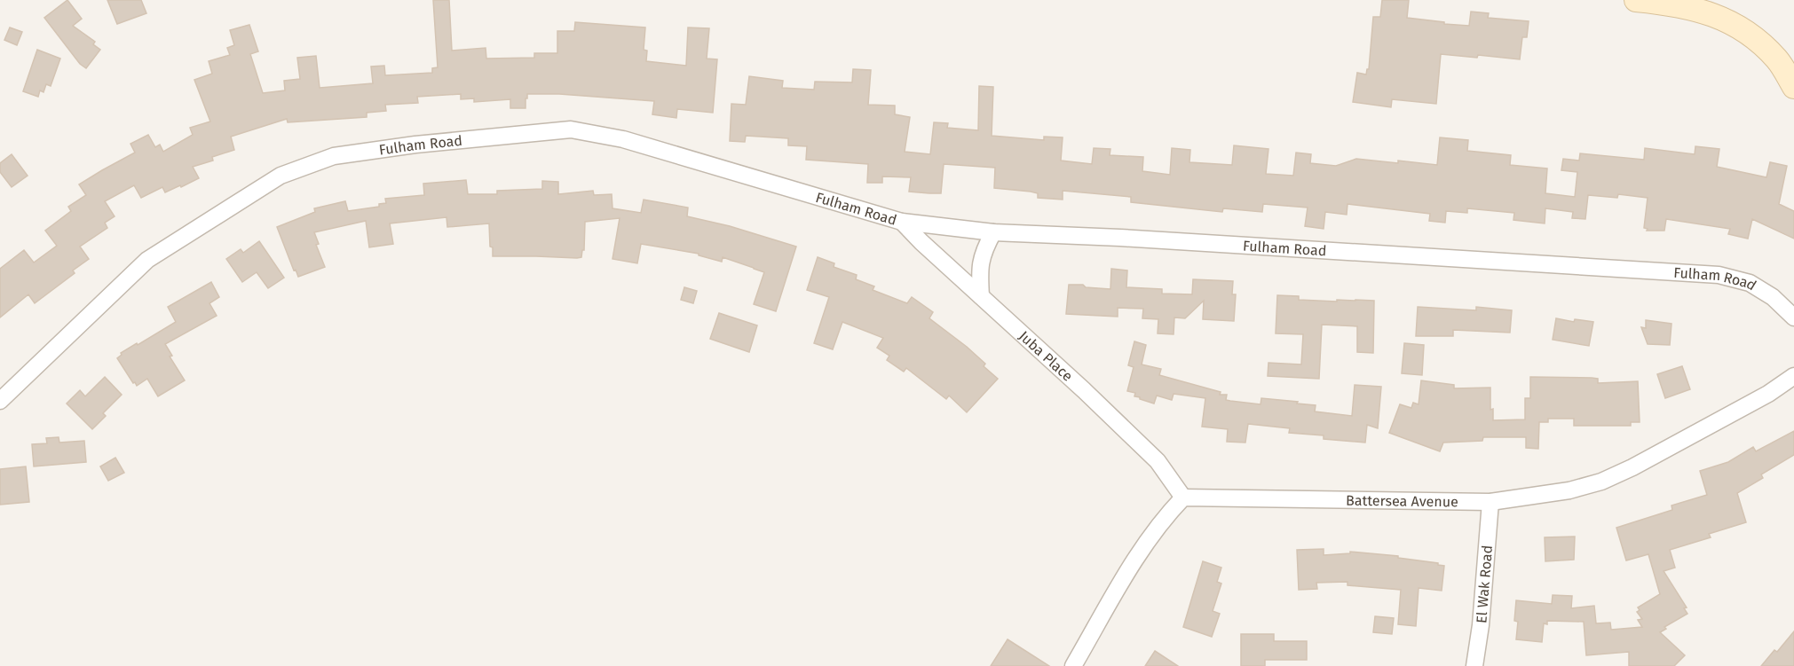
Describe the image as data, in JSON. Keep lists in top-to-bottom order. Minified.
{"streets":{"street":["Fulham Road","Juba Place","Battersea Avenue","El Wak Road"]},"crossings":[["Fulham Road","Juba Place"],["Juba Place","Battersea Avenue"],["Battersea Avenue","El Wak Road"]]}
